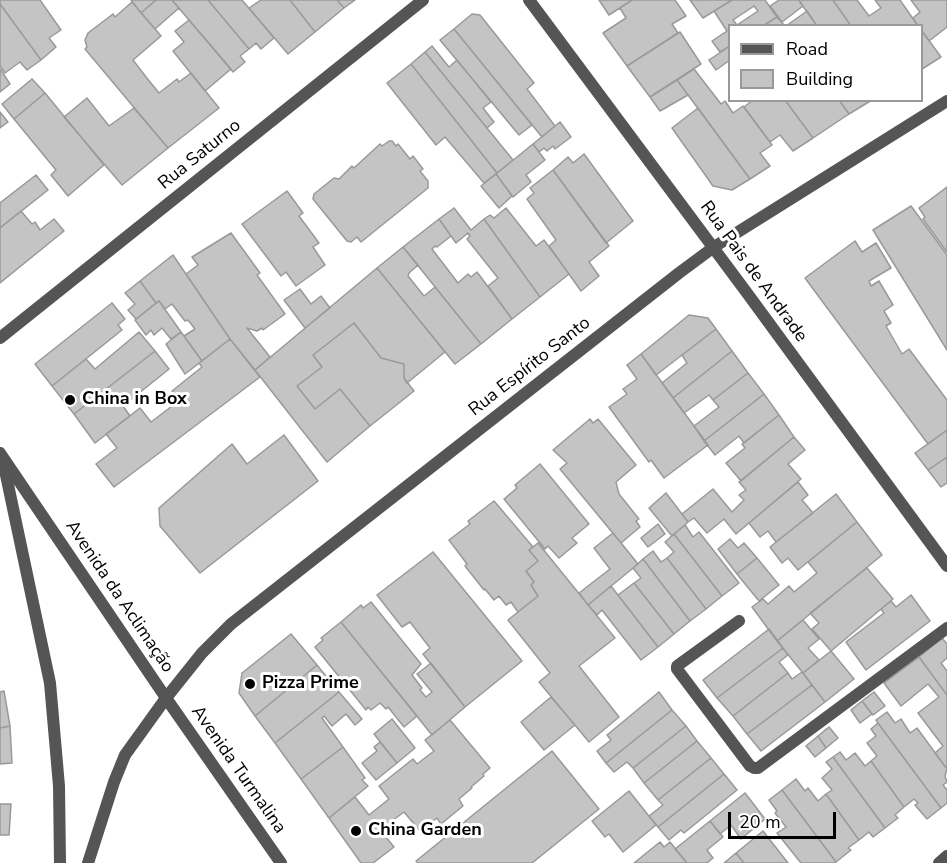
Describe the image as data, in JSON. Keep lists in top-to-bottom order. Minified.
{"streets":{"street":["Rua Saturno","Rua Pais de Andrade","Rua Espírito Santo","Avenida da Aclimação","Avenida Turmalina"]},"crossings":[["Rua Pais de Andrade","Rua Espírito Santo"],["Rua Espírito Santo","Avenida da Aclimação"],["Rua Espírito Santo","Avenida Turmalina"],["Avenida da Aclimação","Avenida Turmalina"]],"places":["China in Box","Pizza Prime","China Garden"],"legend":["Road","Building"],"scale_bar":"20 m"}
